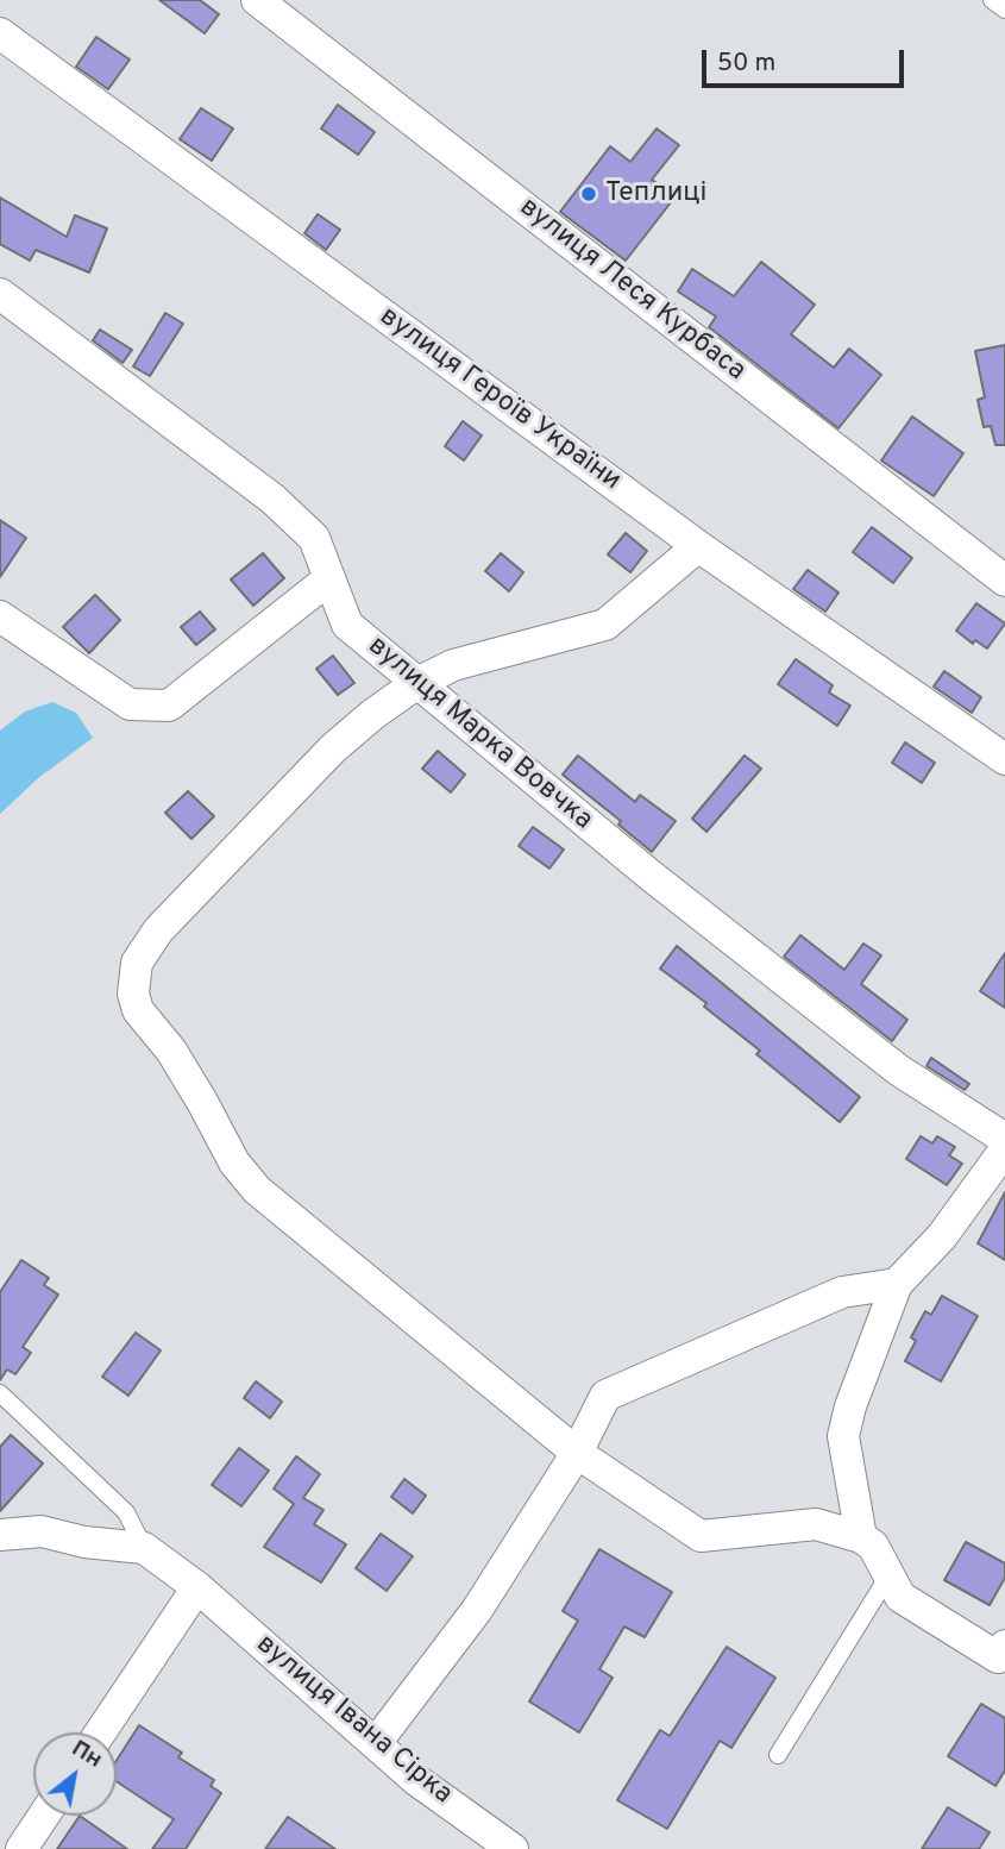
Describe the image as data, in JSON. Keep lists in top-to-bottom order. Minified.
{"streets":{"street":["вулиця Леся Курбаса","вулиця Героїв України","вулиця Марка Вовчка","вулиця Івана Сірка"]},"places":["Теплиці"],"scale_bar":"50 m","north":"top right"}
